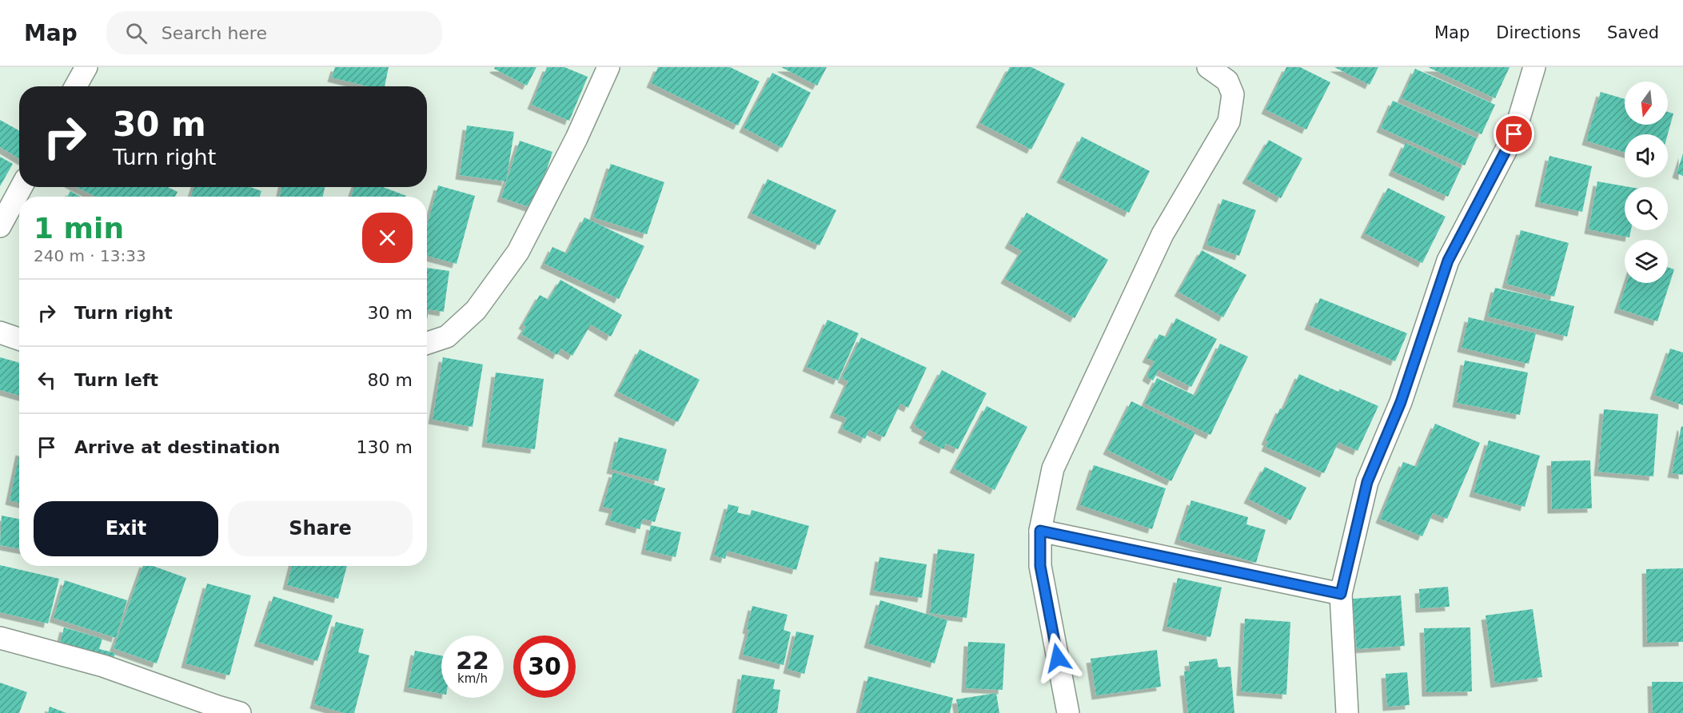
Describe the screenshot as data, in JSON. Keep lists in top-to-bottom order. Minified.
{"north":"bottom","page":{"header":"Map","search":"Search here","nav":["Map","Directions","Saved"],"turn":["30 m","Turn right"],"heading":["1 min","240 m · 13:33"],"list":[{"name":"Turn right","value":"30 m"},{"name":"Turn left","value":"80 m"},{"name":"Arrive at destination","value":"130 m"}],"buttons":["Exit","Share"],"speed":"22 km/h","limit":"30"}}
